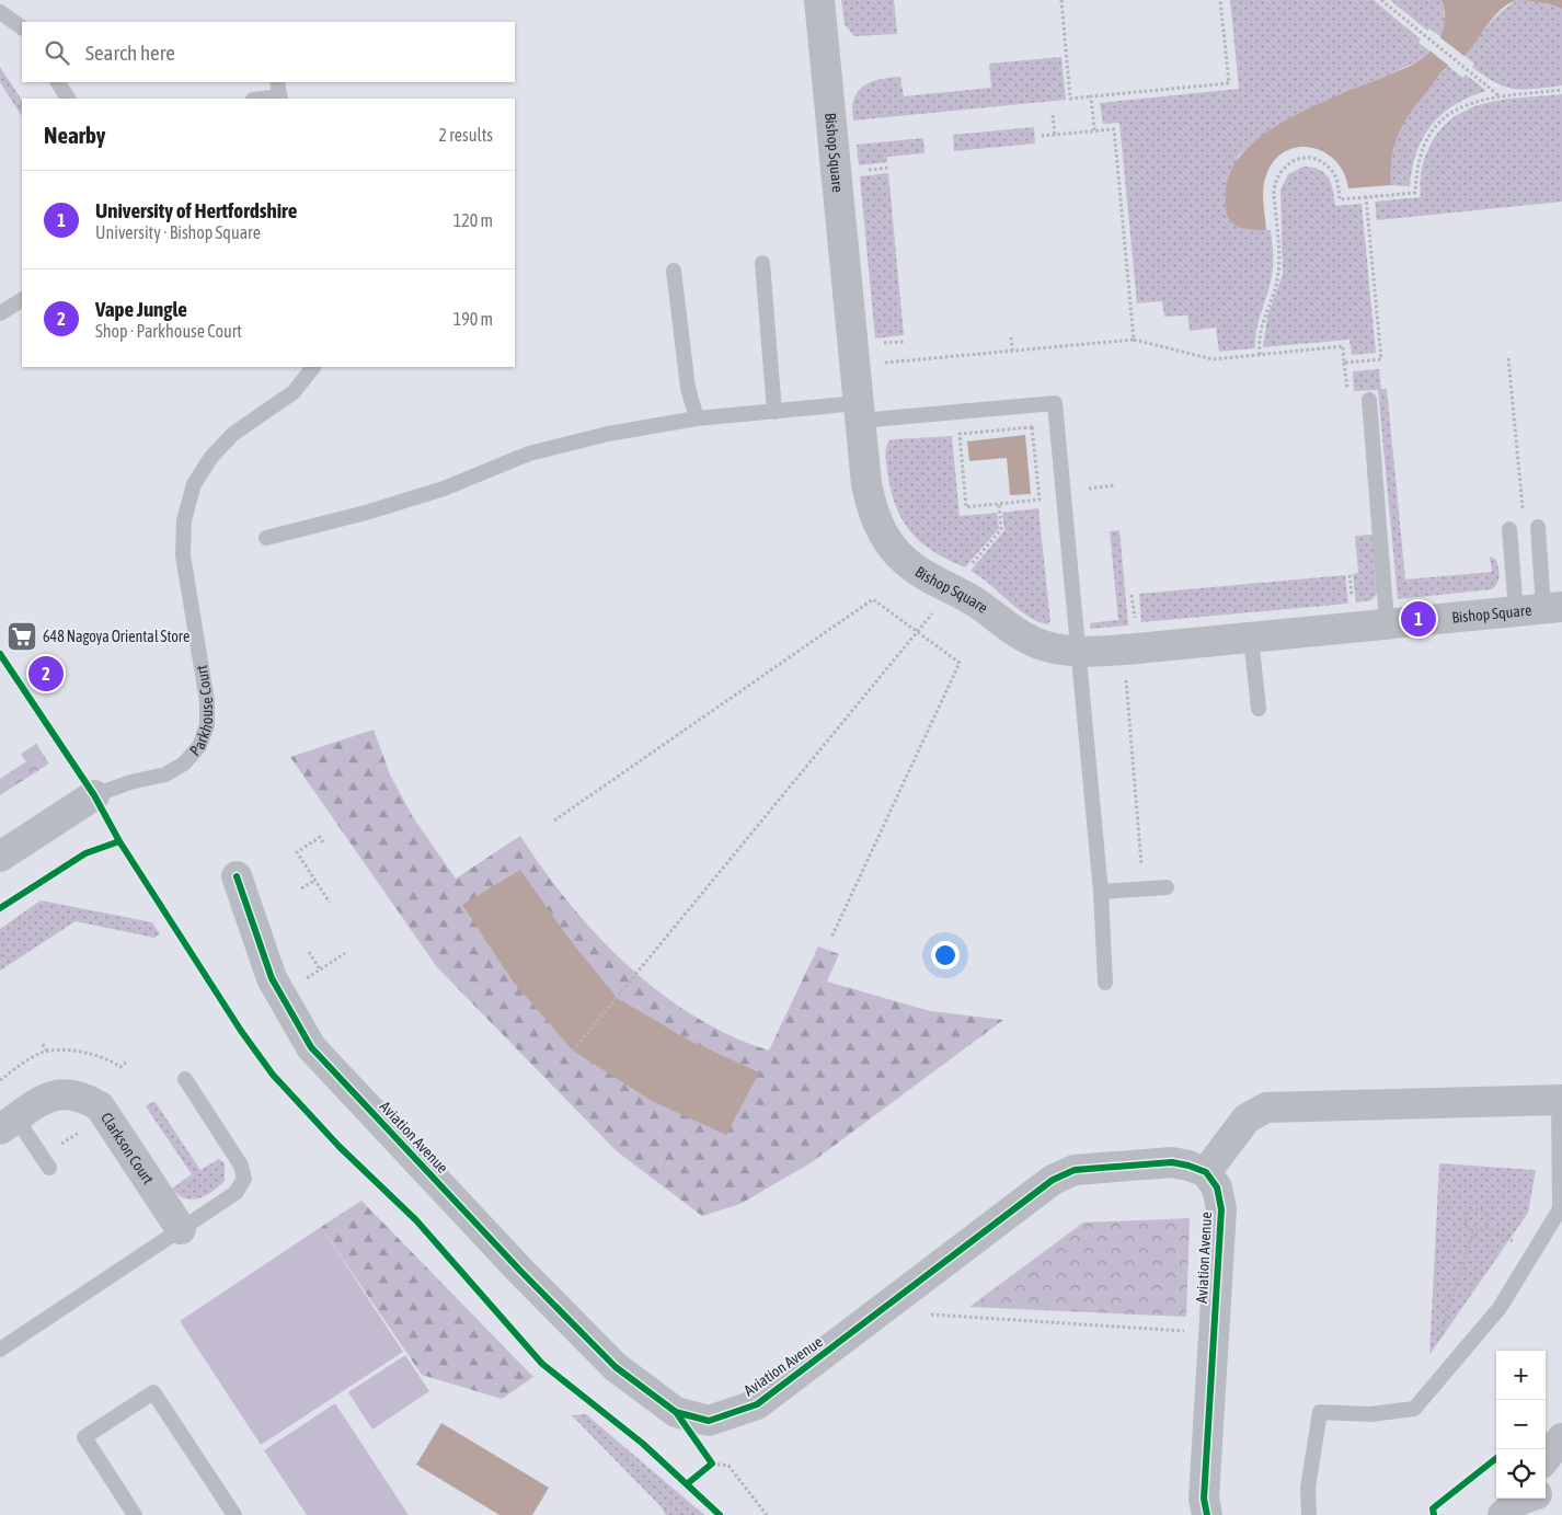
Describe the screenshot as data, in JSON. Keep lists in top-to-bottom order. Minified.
{"streets":{"street":["Bishop Square","Parkhouse Court","Aviation Avenue","Clarkson Court"]},"places":{"supermarket":["648 Nagoya Oriental Store"]},"page":{"search":"Search here","heading":["Nearby","2 results"],"list":[{"mark":"1","name":"University of Hertfordshire","note":"University · Bishop Square","value":"120 m"},{"mark":"2","name":"Vape Jungle","note":"Shop · Parkhouse Court","value":"190 m"}],"pins":["1","2"],"map_buttons":["+","−"]}}
